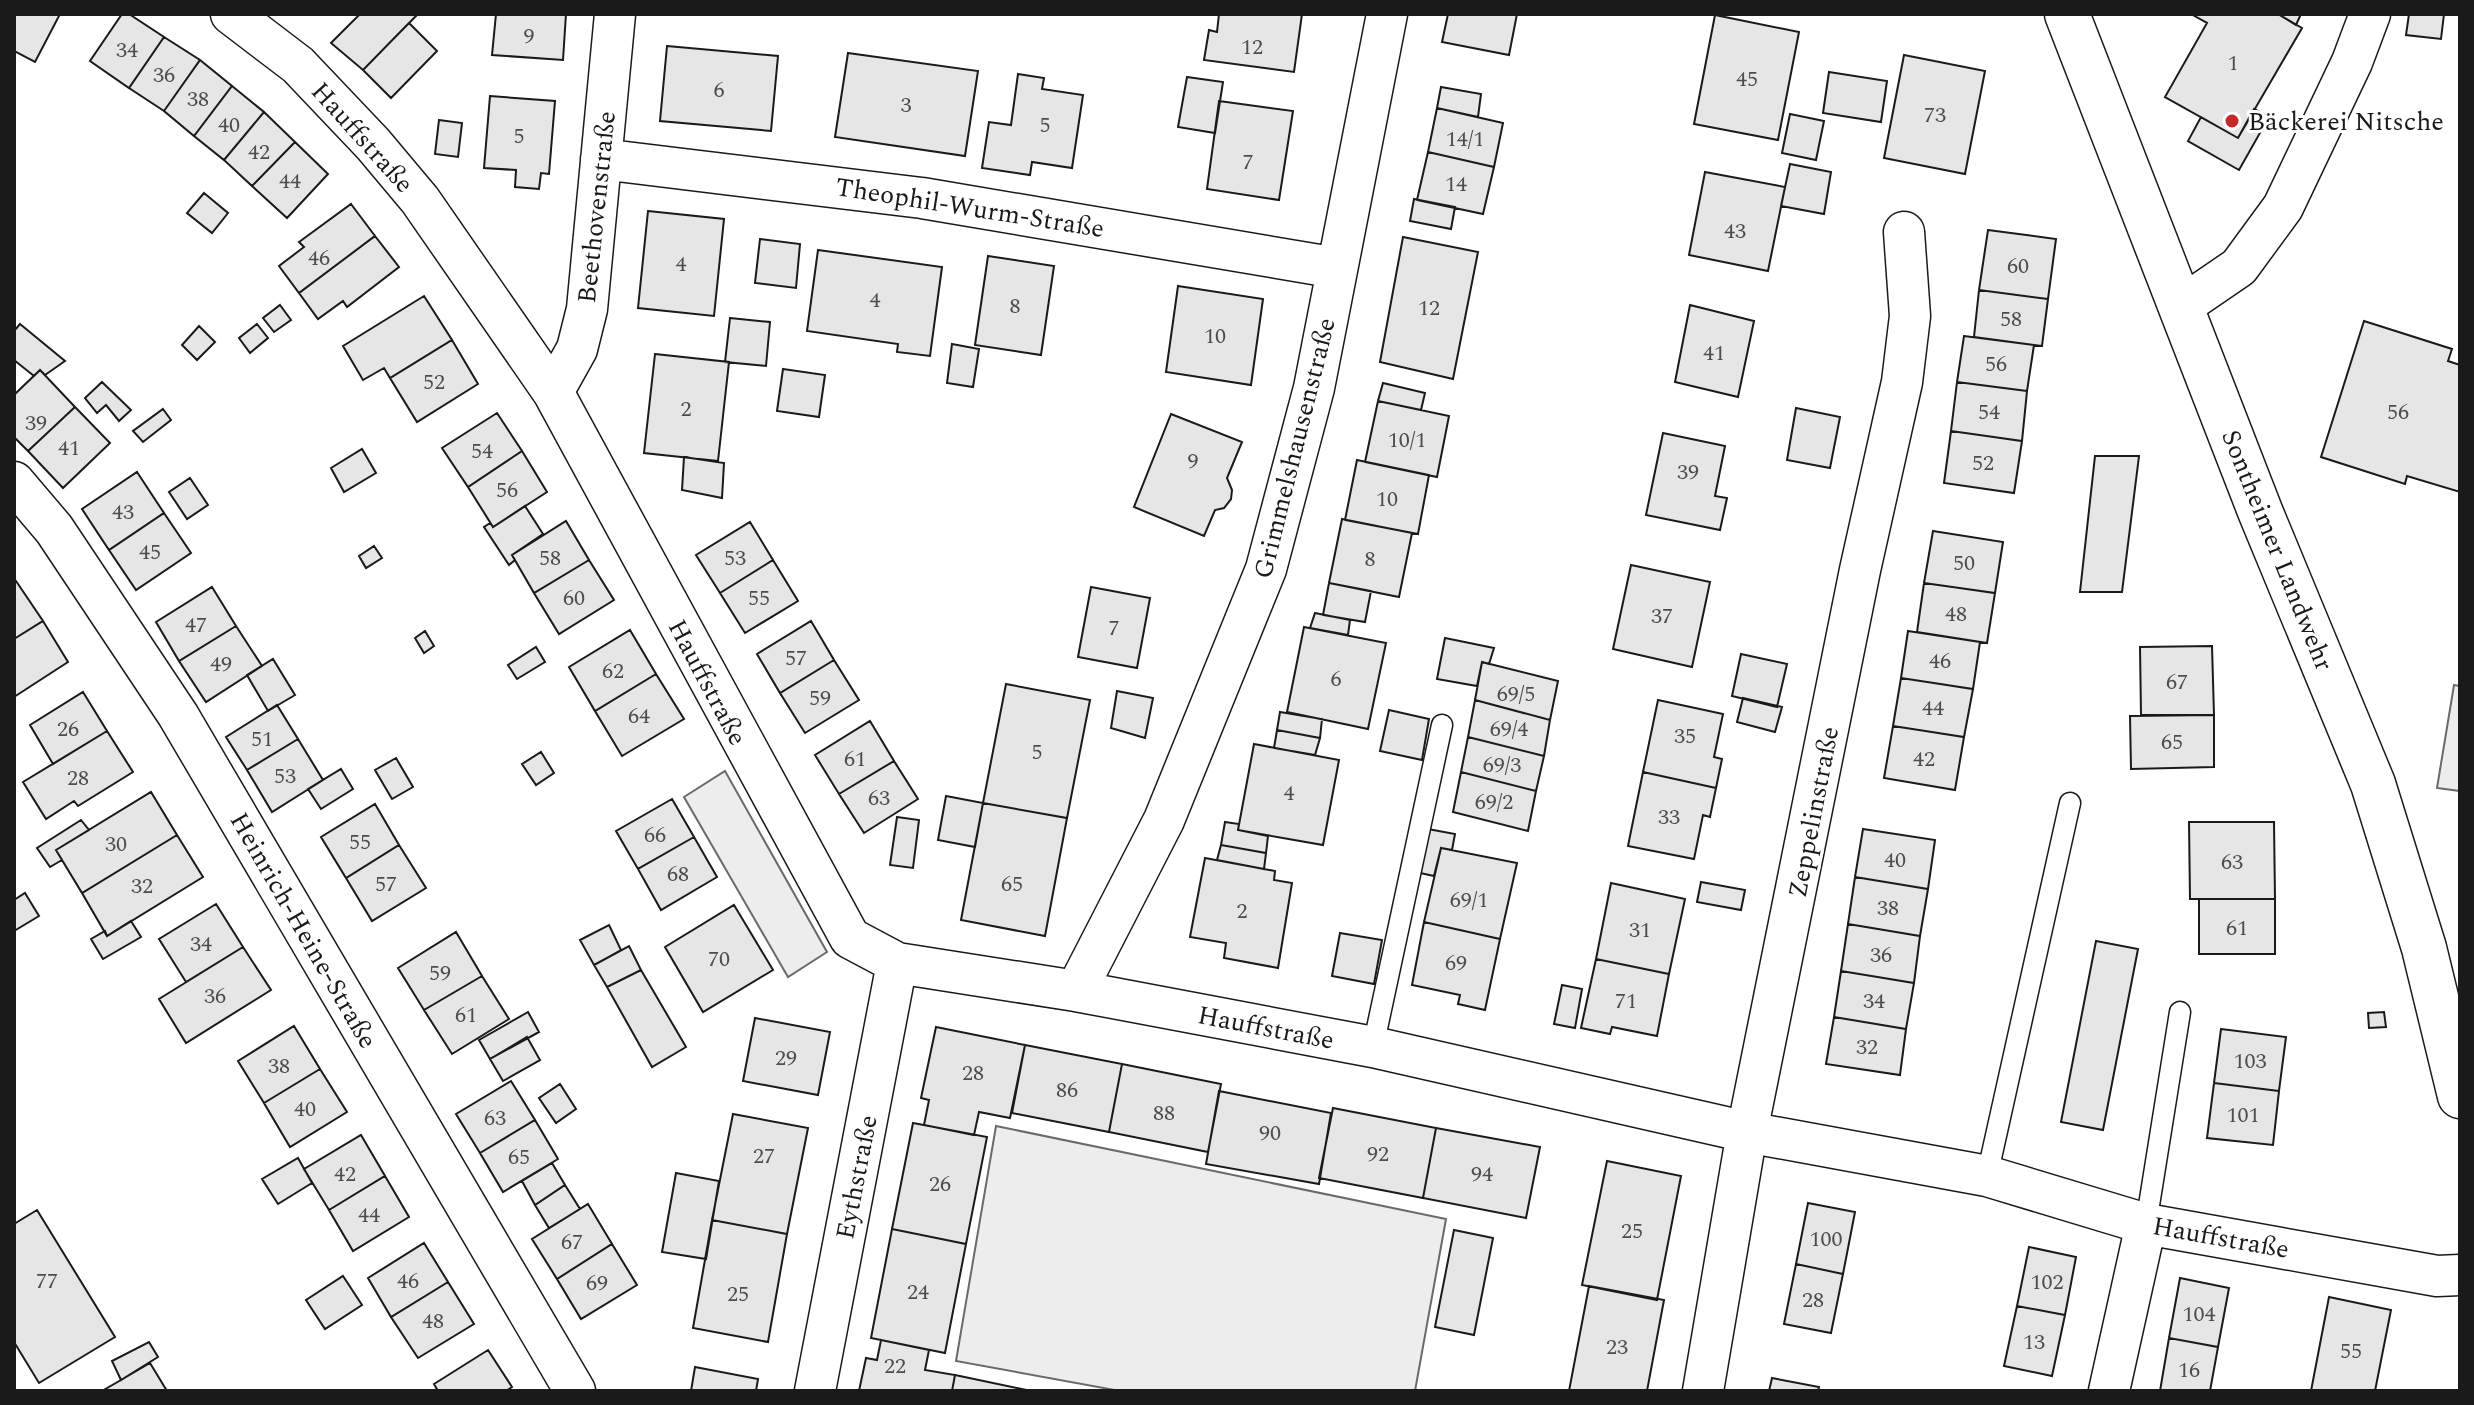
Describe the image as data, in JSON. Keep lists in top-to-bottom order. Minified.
{"streets":{"street":["Hauffstraße","Beethovenstraße","Theophil-Wurm-Straße","Grimmelshausenstraße","Sontheimer Landwehr","Zeppelinstraße","Heinrich-Heine-Straße","Eythstraße"]},"crossings":[["Hauffstraße","Beethovenstraße"],["Hauffstraße","Grimmelshausenstraße"],["Hauffstraße","Zeppelinstraße"],["Hauffstraße","Eythstraße"],["Beethovenstraße","Theophil-Wurm-Straße"],["Theophil-Wurm-Straße","Grimmelshausenstraße"]],"places":["Bäckerei Nitsche"],"house_numbers":["9","12","34","1","36","45","6","38","3","73","40","5","5","14/1","42","7","44","14","43","46","4","60","4","8","12","58","10","41","56","52","2","54","56","39","10/1","41","54","9","52","39","56","10","43","45","58","53","8","50","60","55","48","37","47","7","57","46","49","62","6","67","69/5","59","44","64","26","69/4","35","51","65","5","61","42","69/3","53","28","4","63","69/2","33","66","55","30","40","63","68","57","65","32","69/1","38","2","61","31","34","36","70","69","59","36","71","34","61","32","29","103","38","28","86","40","88","101","63","90","92","27","65","42","94","26","44","25","100","67","77","46","102","69","24","25","28","104","48","13","23","55","22","16"]}
